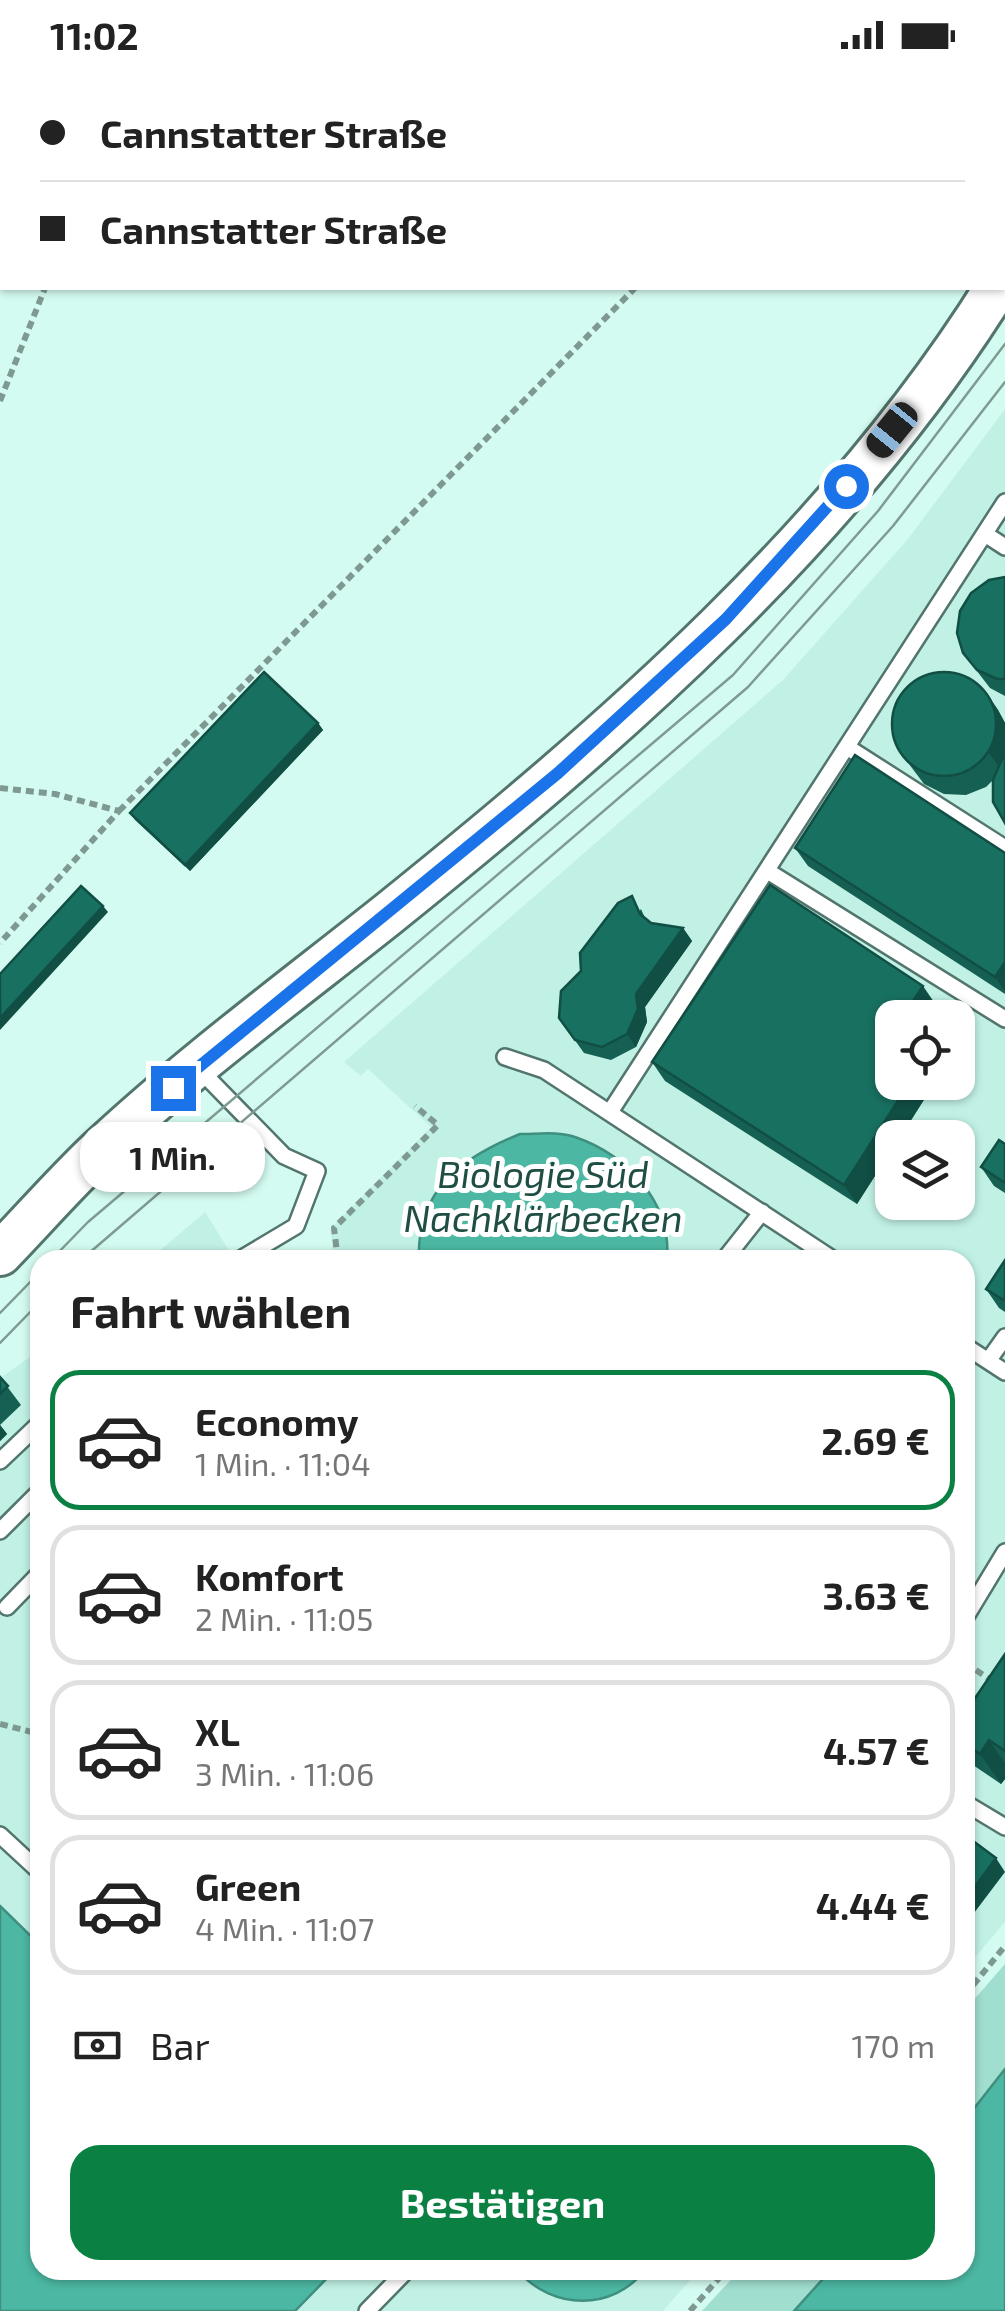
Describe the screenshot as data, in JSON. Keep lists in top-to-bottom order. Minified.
{"water":["Biologie Süd Nachklärbecken"],"page":{"status":"11:02","banner":["Cannstatter Straße","Cannstatter Straße"],"bubble":"1 Min.","heading":"Fahrt wählen","list":[{"name":"Economy","note":"1 Min. · 11:04","value":"2.69 €"},{"name":"Komfort","note":"2 Min. · 11:05","value":"3.63 €"},{"name":"XL","note":"3 Min. · 11:06","value":"4.57 €"},{"name":"Green","note":"4 Min. · 11:07","value":"4.44 €"}],"pay":["Bar","170 m"],"buttons":"Bestätigen"}}
